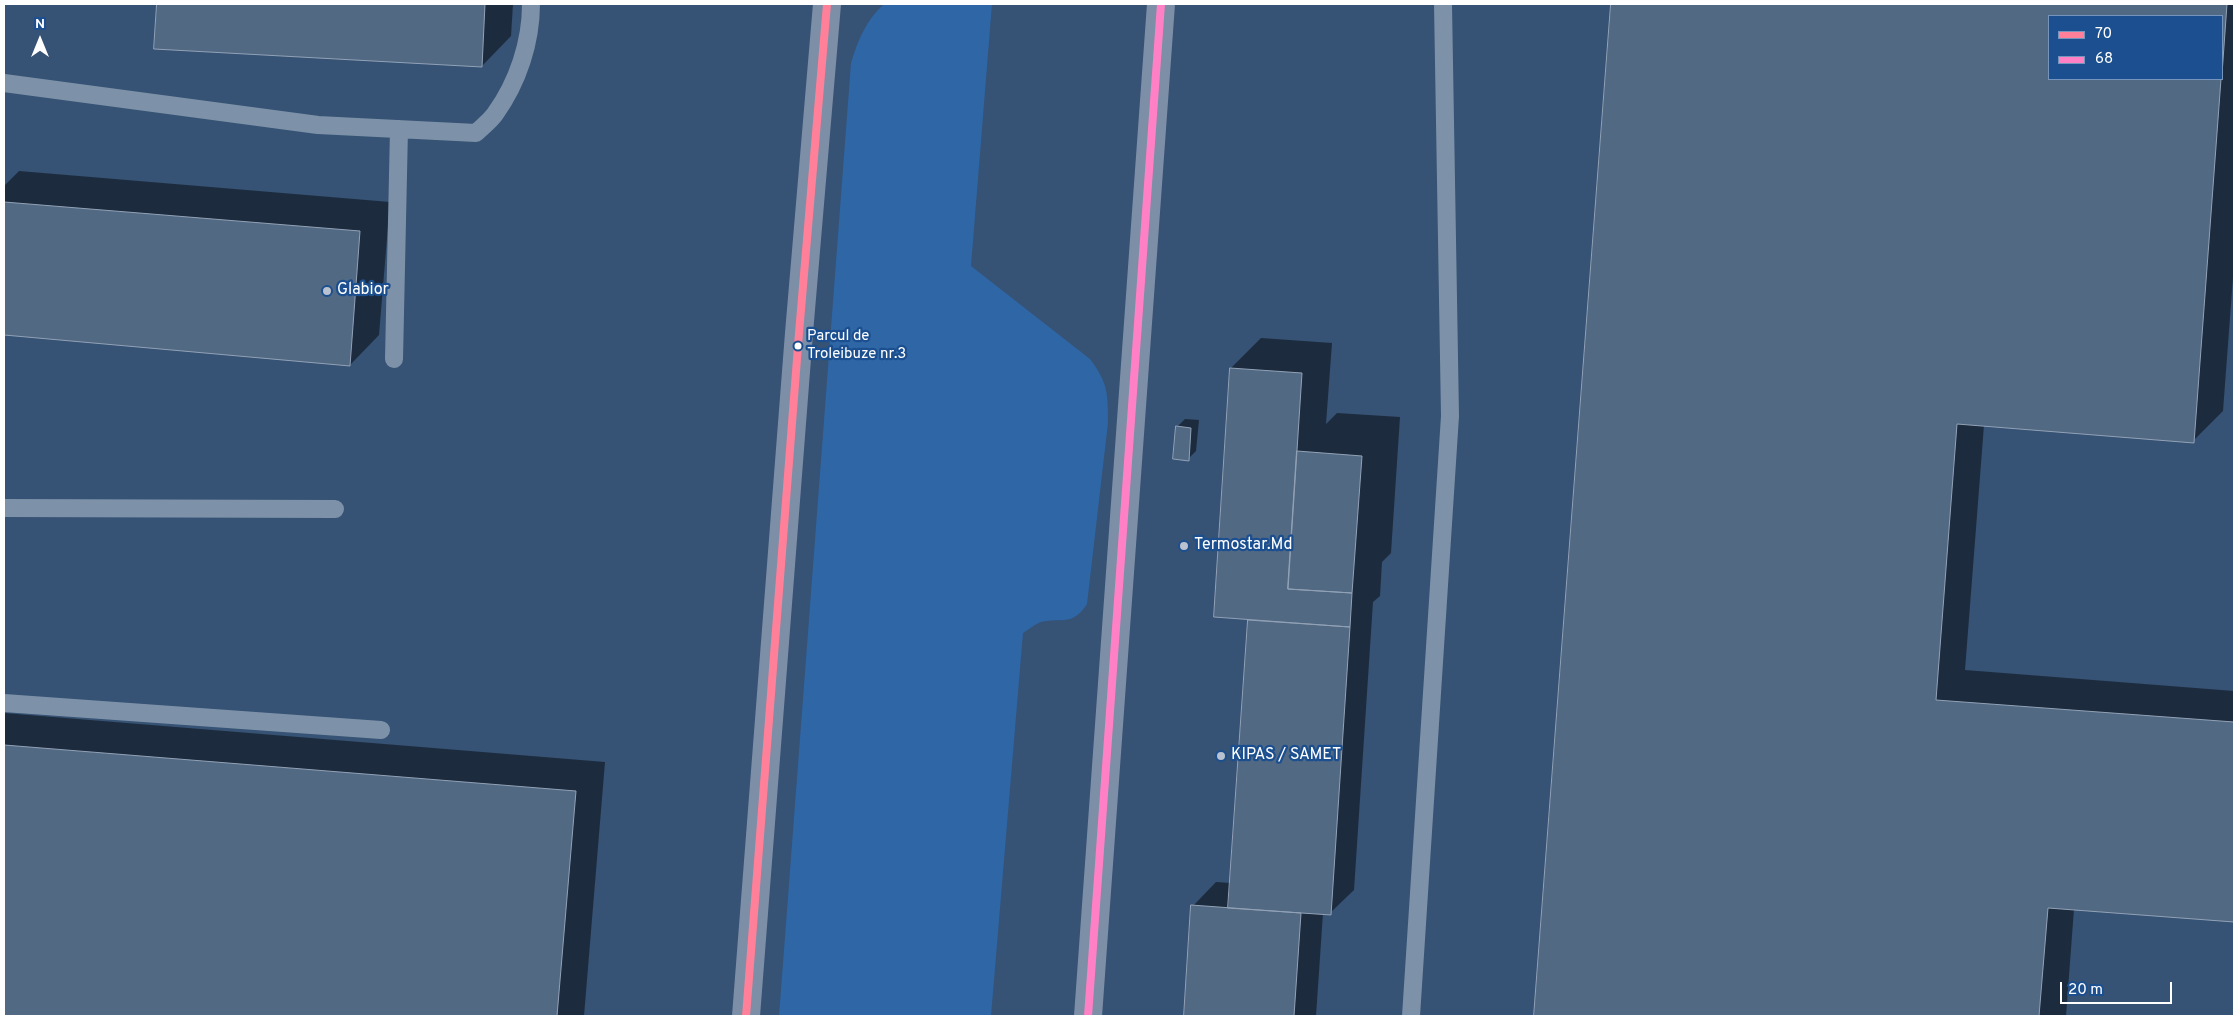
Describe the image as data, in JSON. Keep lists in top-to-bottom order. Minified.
{"places":["Glabior","Parcul de Troleibuze nr.3","Termostar.Md","KIPAS / SAMET"],"lines":["transit line 70","transit line 68"],"legend":["70","68"],"scale_bar":"20 m","north":"top"}
